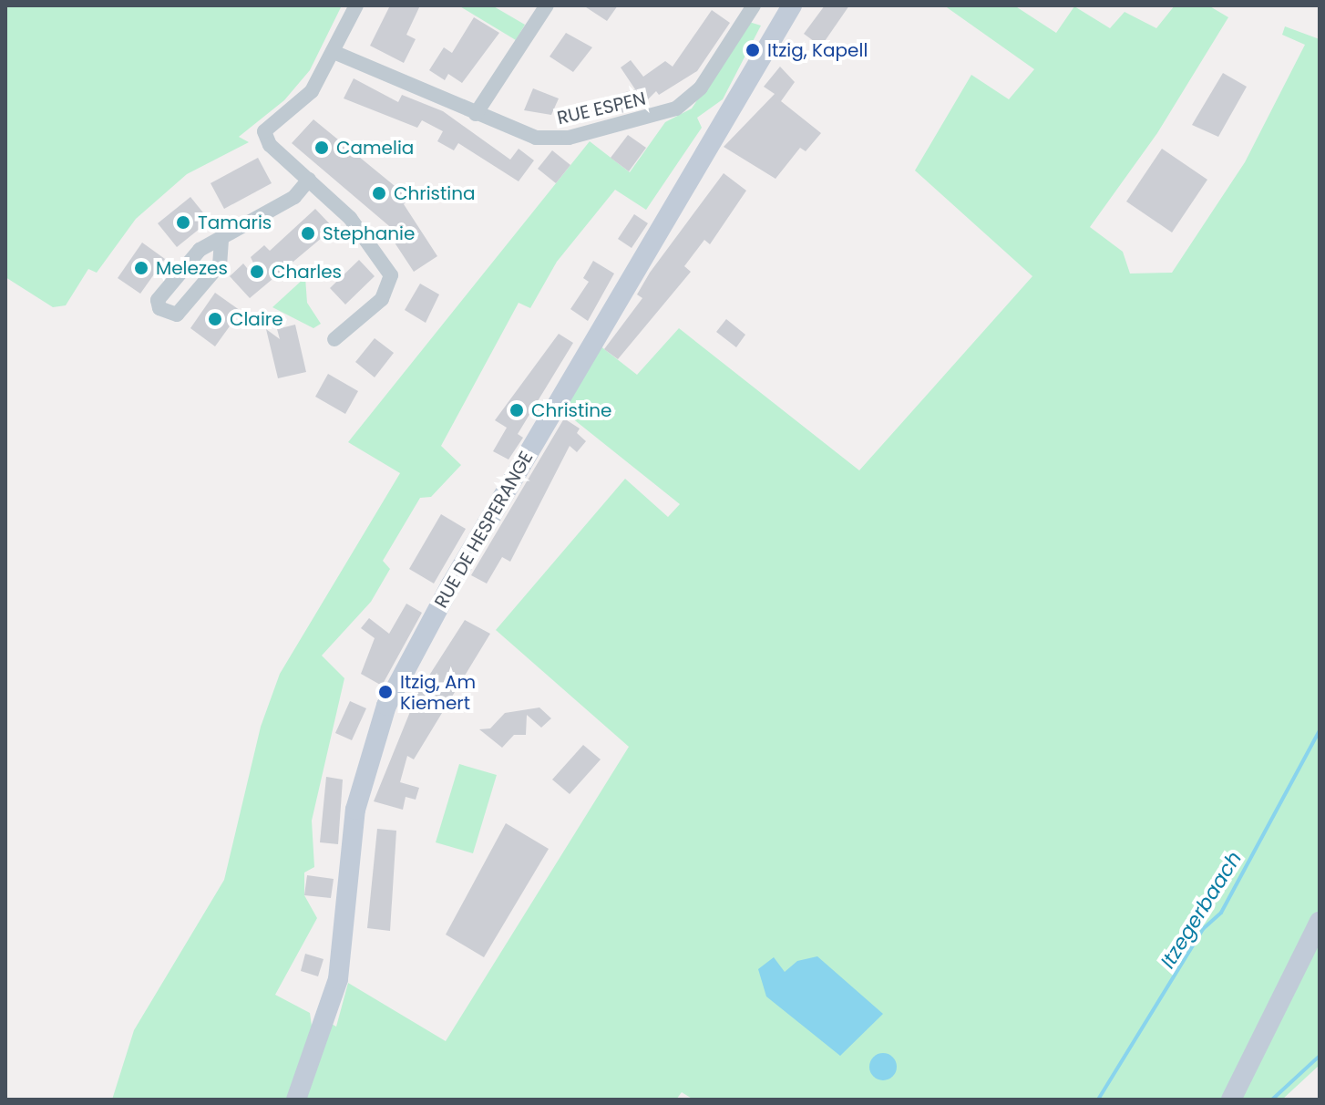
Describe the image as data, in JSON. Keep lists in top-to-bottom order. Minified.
{"streets":{"main road":["RUE DE HESPERANGE"],"street":["RUE ESPEN"]},"water":["Itzegerbaach"],"places":["Itzig, Kapell","Camelia","Christina","Tamaris","Stephanie","Melezes","Charles","Claire","Christine","Itzig, Am Kiemert"]}
